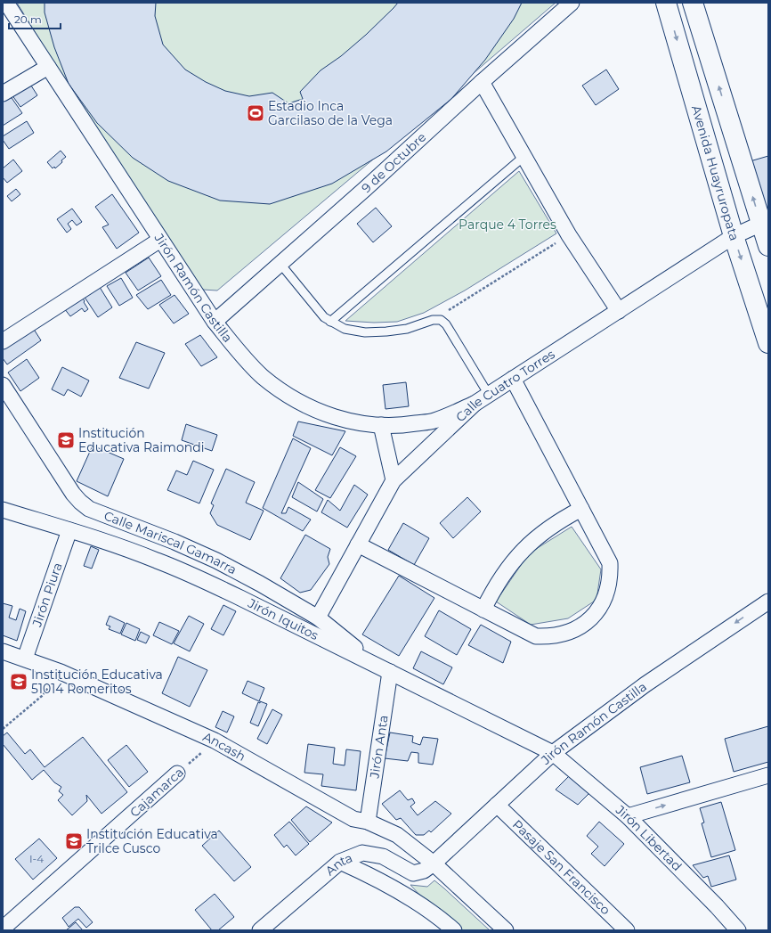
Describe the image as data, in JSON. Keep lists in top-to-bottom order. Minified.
{"streets":{"main road":["Avenida Huayruropata"],"street":["9 de Octubre","Jirón Ramón Castilla","Calle Cuatro Torres","Calle Mariscal Gamarra","Jirón Piura","Jirón Iquitos","Ancash","Jirón Anta","Cajamarca","Jirón Libertad","Anta","Pasaje San Francisco"]},"crossings":[["9 de Octubre","Jirón Ramón Castilla"],["Avenida Huayruropata","Calle Cuatro Torres"],["Jirón Ramón Castilla","Calle Cuatro Torres"],["Jirón Ramón Castilla","Jirón Iquitos"],["Jirón Ramón Castilla","Ancash"],["Jirón Ramón Castilla","Jirón Libertad"],["Jirón Ramón Castilla","Anta"],["Jirón Ramón Castilla","Pasaje San Francisco"],["Calle Cuatro Torres","Calle Mariscal Gamarra"],["Calle Mariscal Gamarra","Jirón Iquitos"],["Jirón Piura","Jirón Iquitos"],["Jirón Piura","Ancash"],["Jirón Iquitos","Jirón Anta"],["Jirón Iquitos","Jirón Libertad"],["Ancash","Jirón Anta"],["Ancash","Cajamarca"],["Ancash","Anta"]],"parks":["Parque 4 Torres"],"places":{"sports":["Estadio Inca Garcilaso de la Vega"],"school or university":["Institución Educativa Raimondi","Institución Educativa 51014 Romeritos","Institución Educativa Trilce Cusco"]},"house_numbers":["I-4"],"scale_bar":"20 m"}
